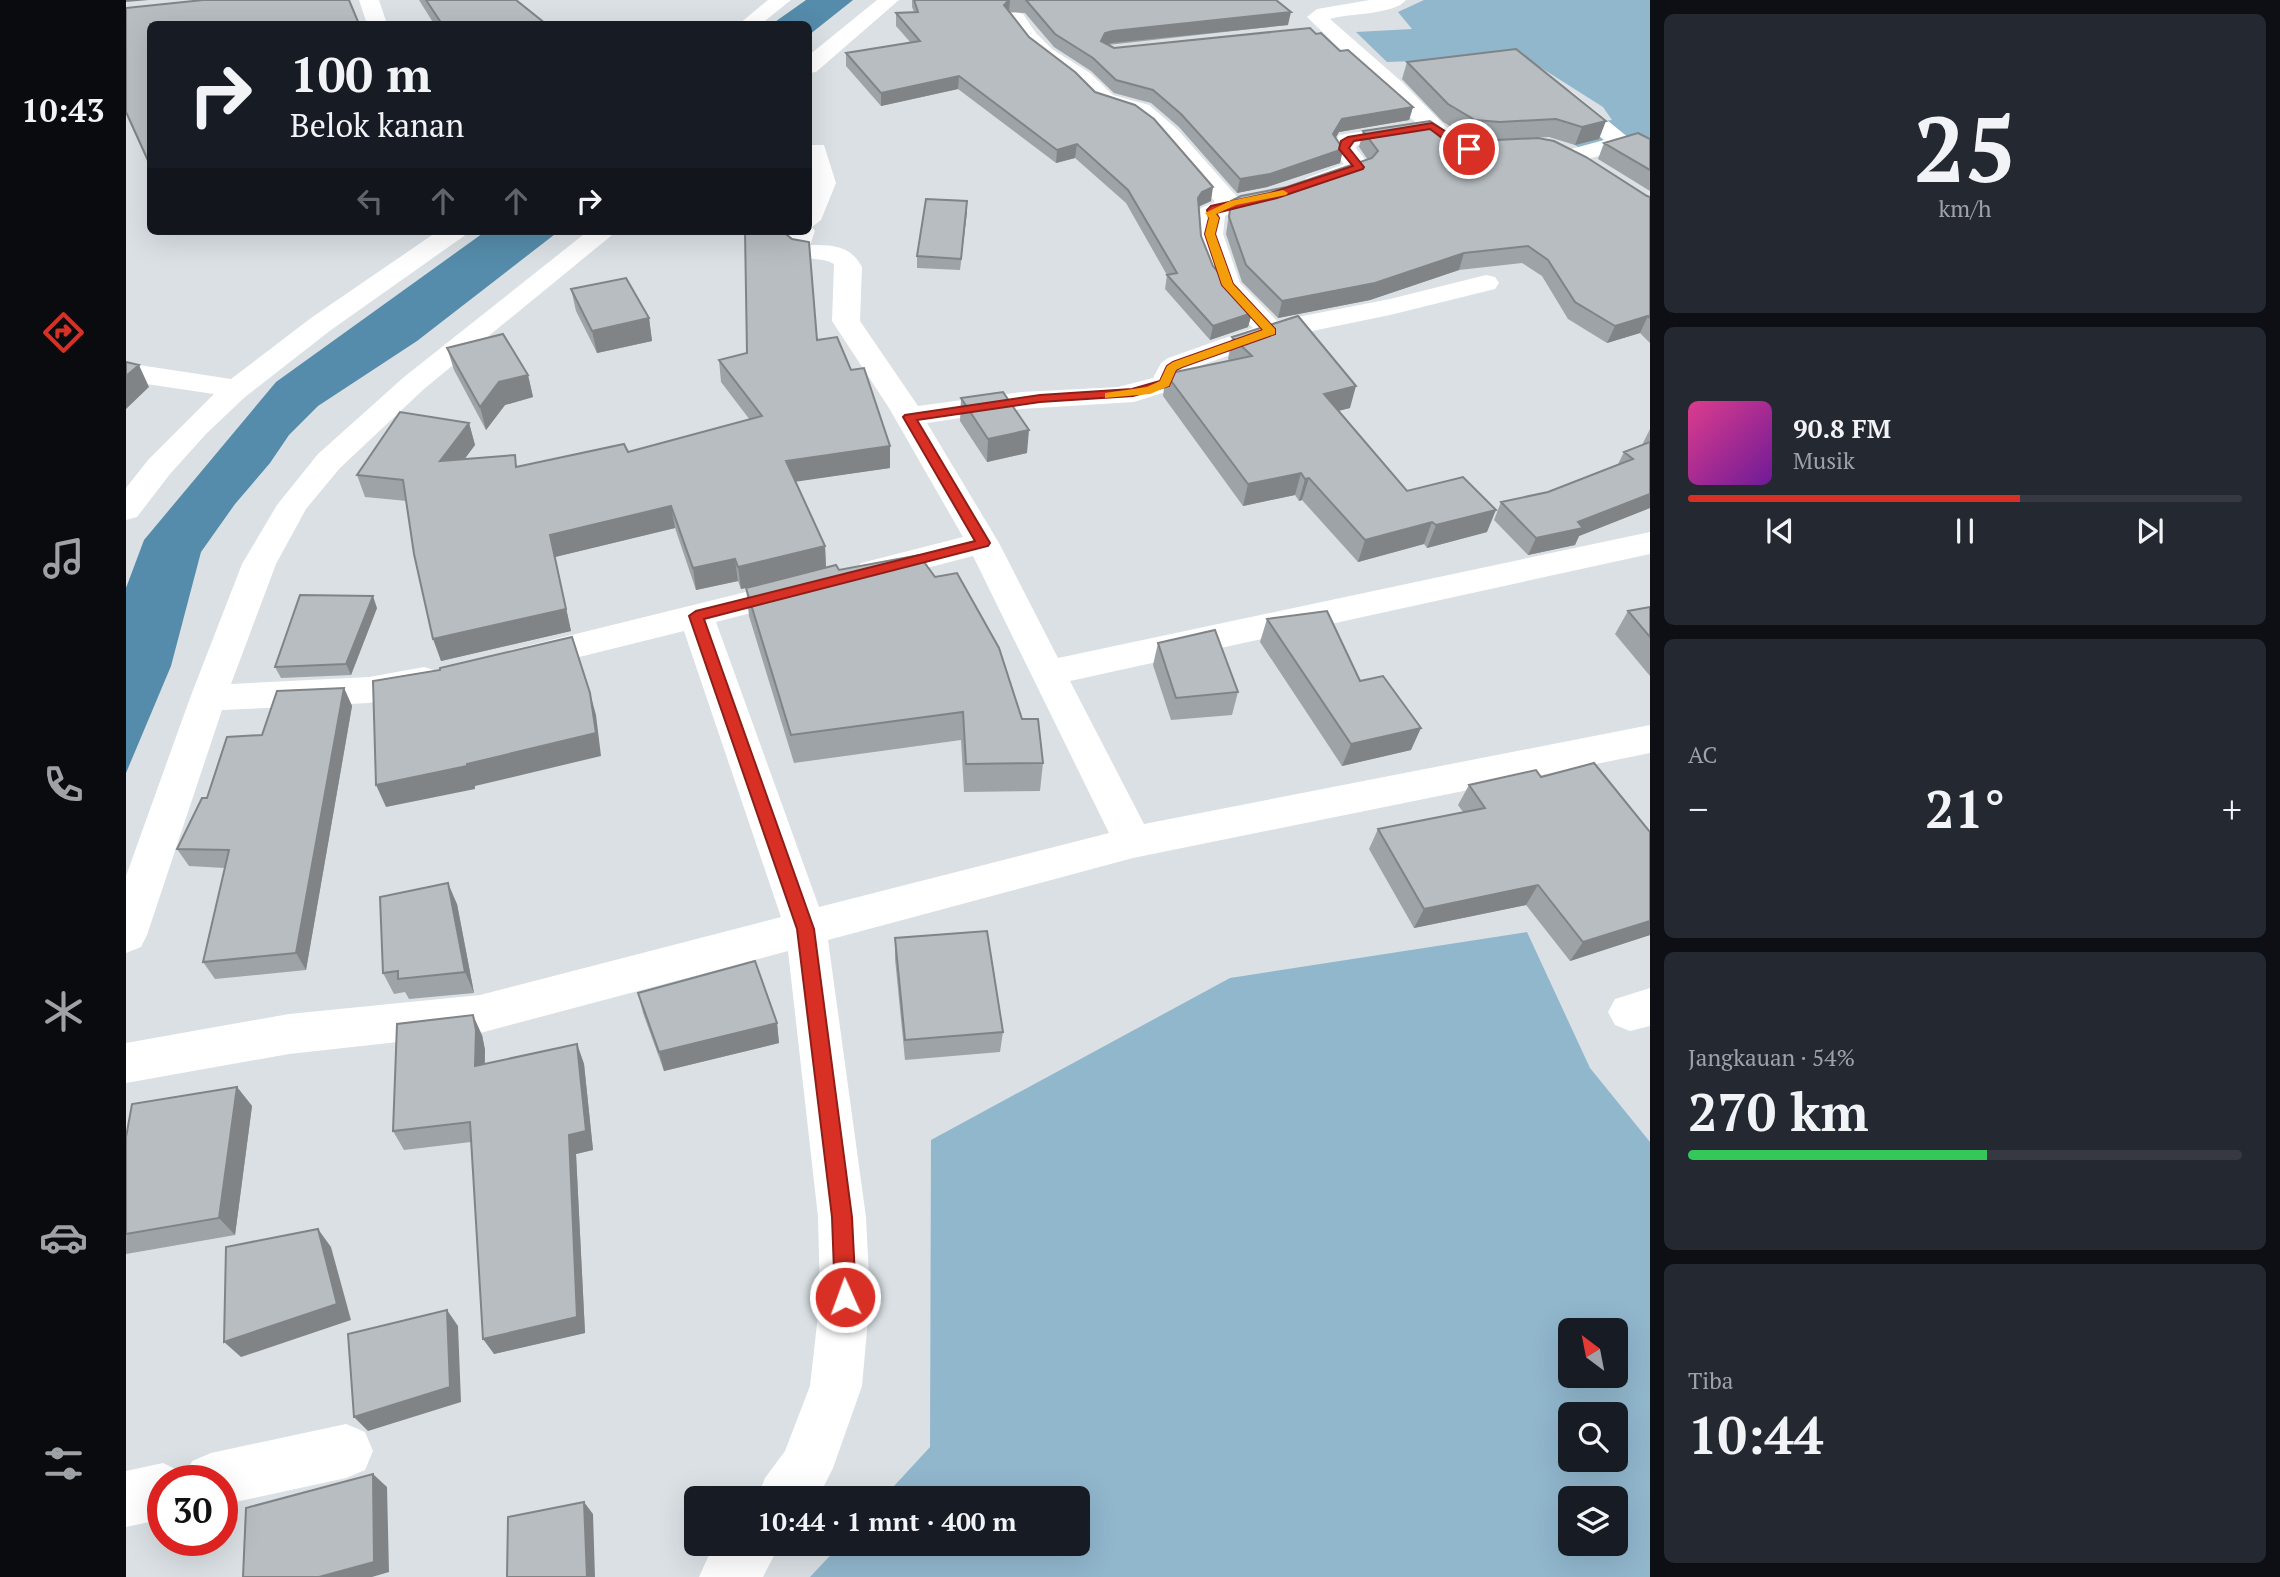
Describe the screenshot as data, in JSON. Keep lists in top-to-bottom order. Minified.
{"north":"top left","page":{"tabs":"10:43","tile":[["25","km/h"],"AC",["Jangkauan · 54%","270 km"],["Tiba","10:44"]],"turn":["100 m","Belok kanan"],"song":["90.8 FM","Musik"],"heat":["−","21°","+"],"limit":"30","trip":"10:44 · 1 mnt · 400 m"}}
